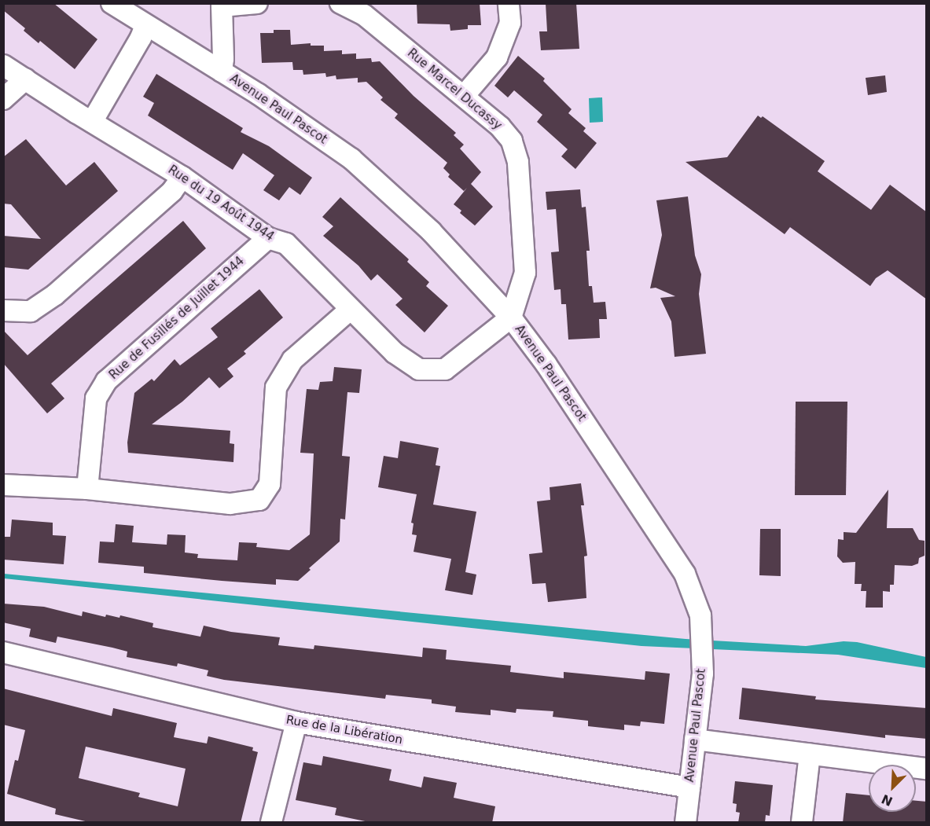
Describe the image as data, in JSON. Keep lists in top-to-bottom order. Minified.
{"streets":{"street":["Rue Marcel Ducassy","Avenue Paul Pascot","Rue du 19 Août 1944","Rue de Fusillés de Juillet 1944","Rue de la Libération"]},"crossings":[["Rue Marcel Ducassy","Avenue Paul Pascot"],["Rue Marcel Ducassy","Rue du 19 Août 1944"],["Avenue Paul Pascot","Rue du 19 Août 1944"],["Avenue Paul Pascot","Rue de la Libération"],["Rue du 19 Août 1944","Rue de Fusillés de Juillet 1944"]],"north":"bottom left"}
